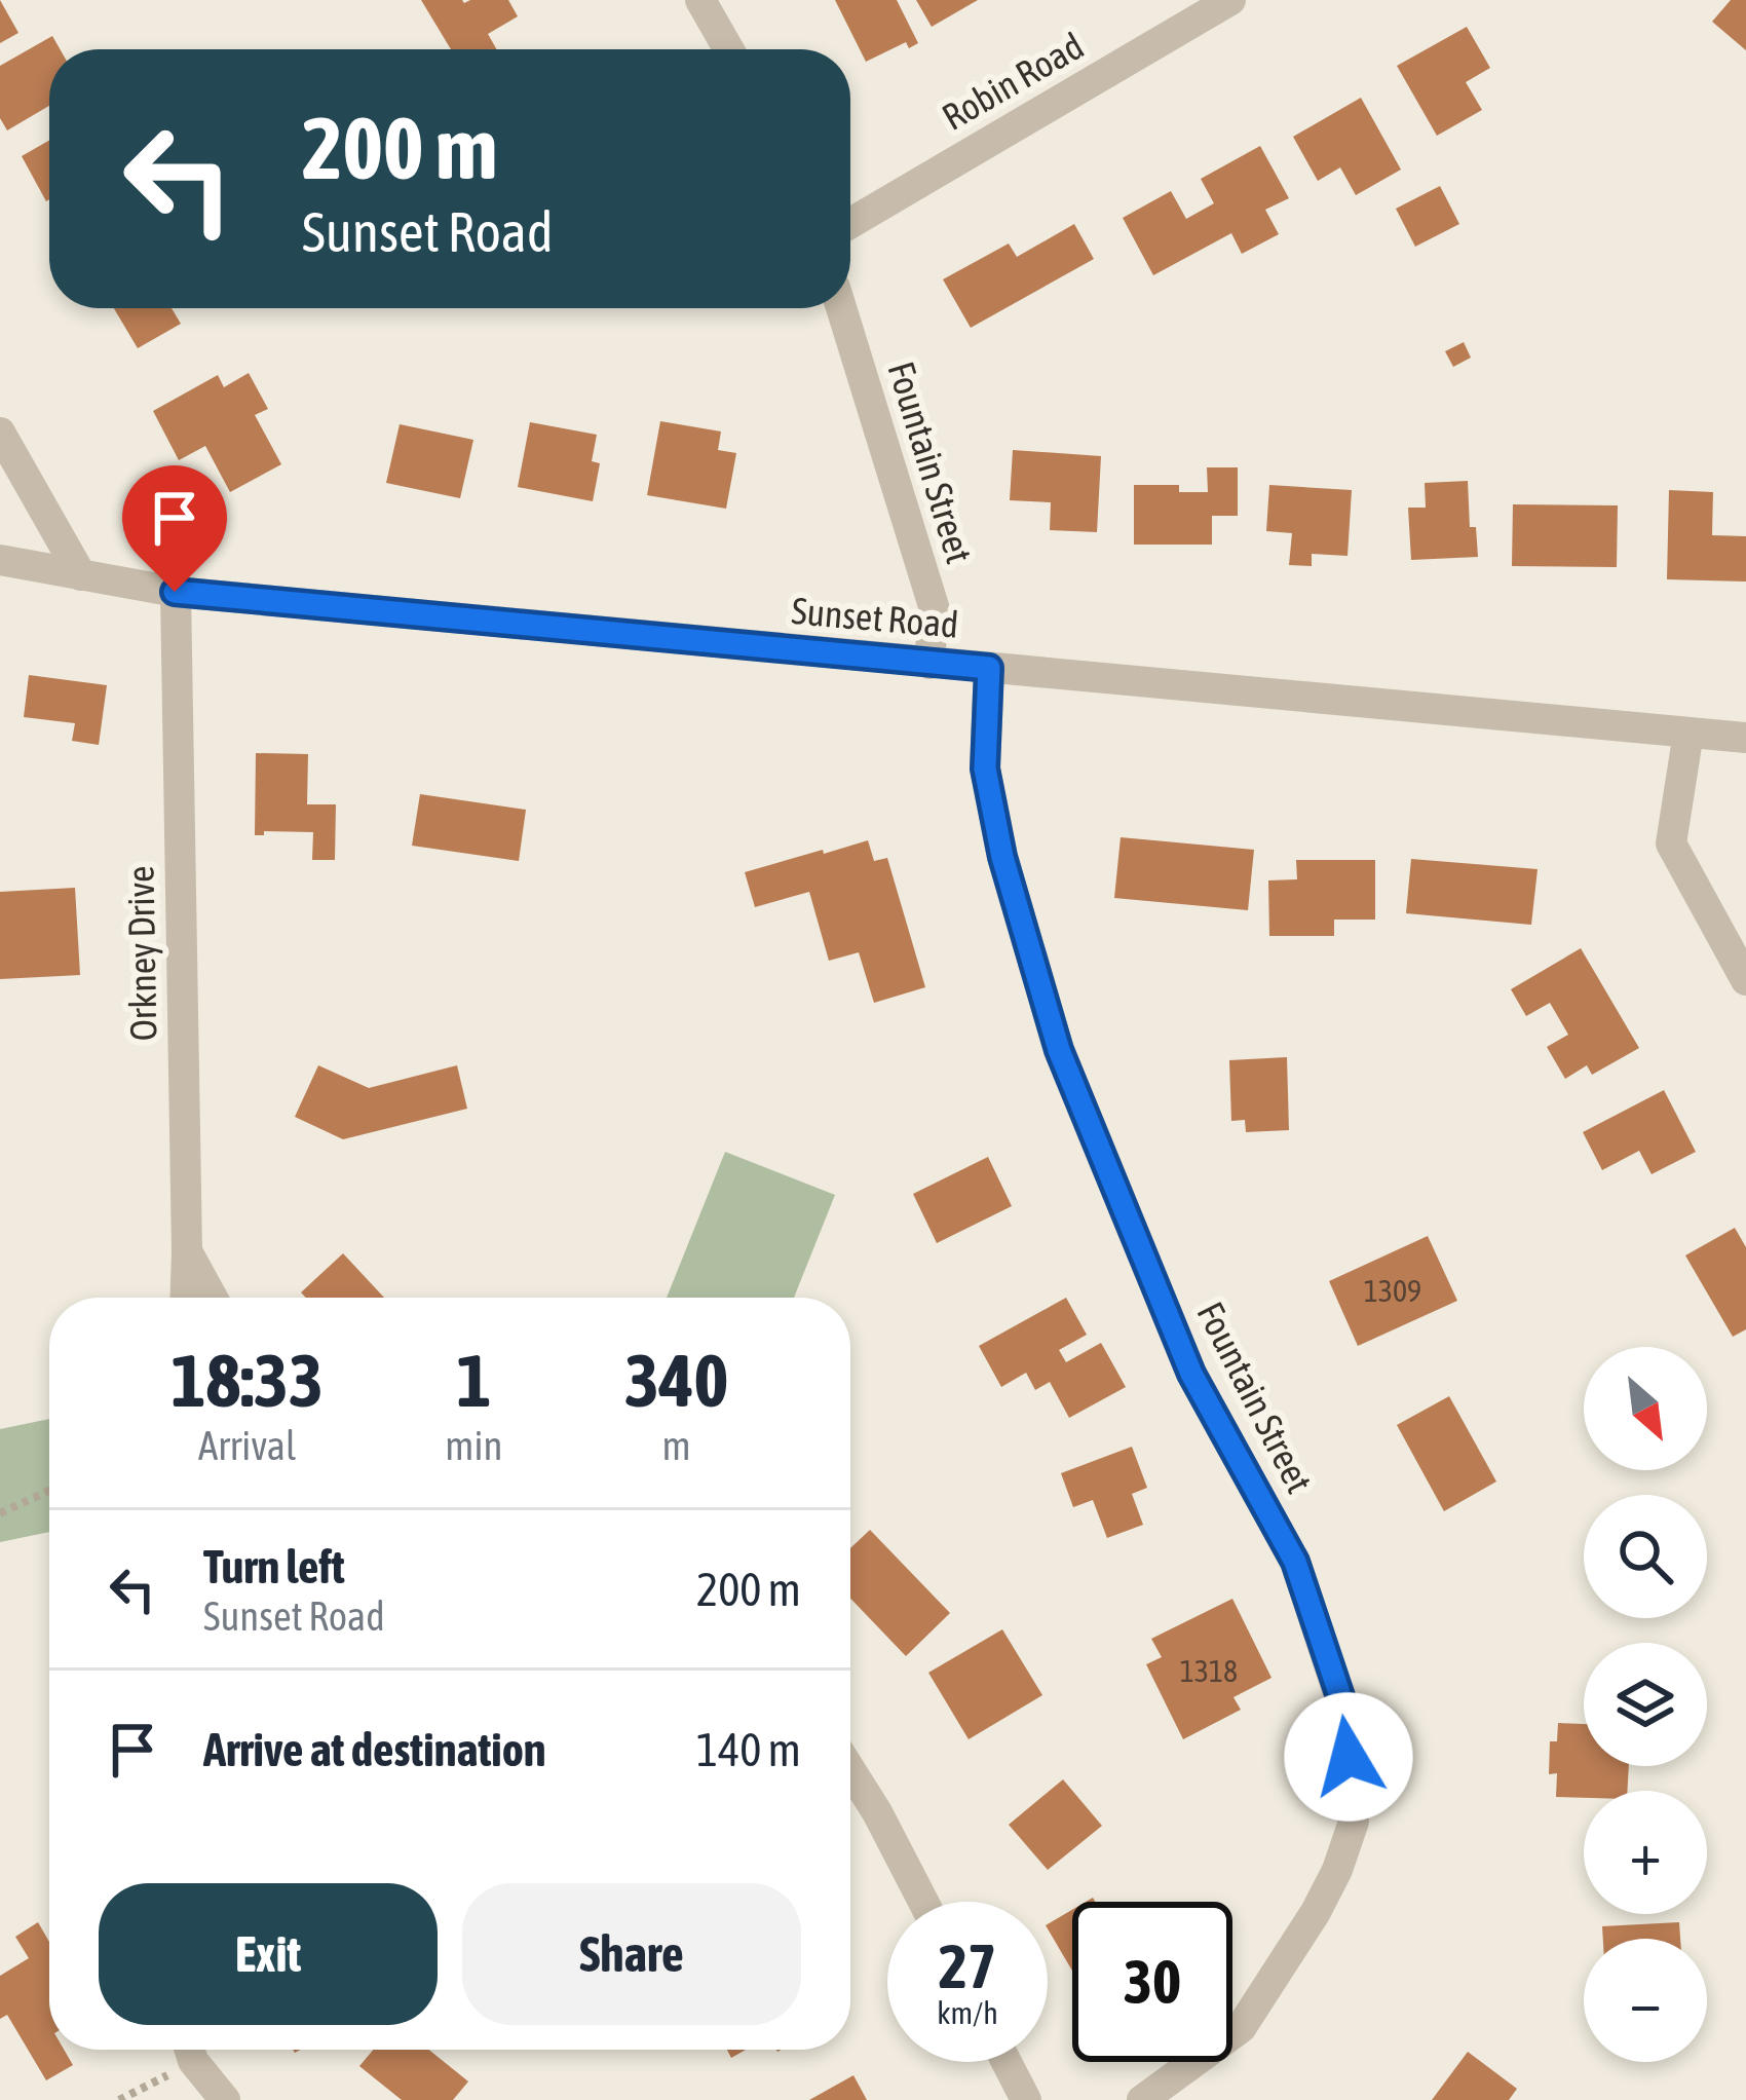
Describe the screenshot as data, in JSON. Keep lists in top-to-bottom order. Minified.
{"streets":{"street":["Robin Road","Fountain Street","Sunset Road","Orkney Drive"]},"crossings":[["Fountain Street","Sunset Road"],["Sunset Road","Orkney Drive"]],"house_numbers":["1309","1318"],"north":"bottom right","page":{"turn":["200 m","Sunset Road"],"eta":["18:33","Arrival","1","min","340","m"],"map_buttons":["+","−"],"list":[{"name":"Turn left","note":"Sunset Road","value":"200 m"},{"name":"Arrive at destination","value":"140 m"}],"buttons":["Exit","Share"],"speed":"27 km/h","limit":"30"}}
